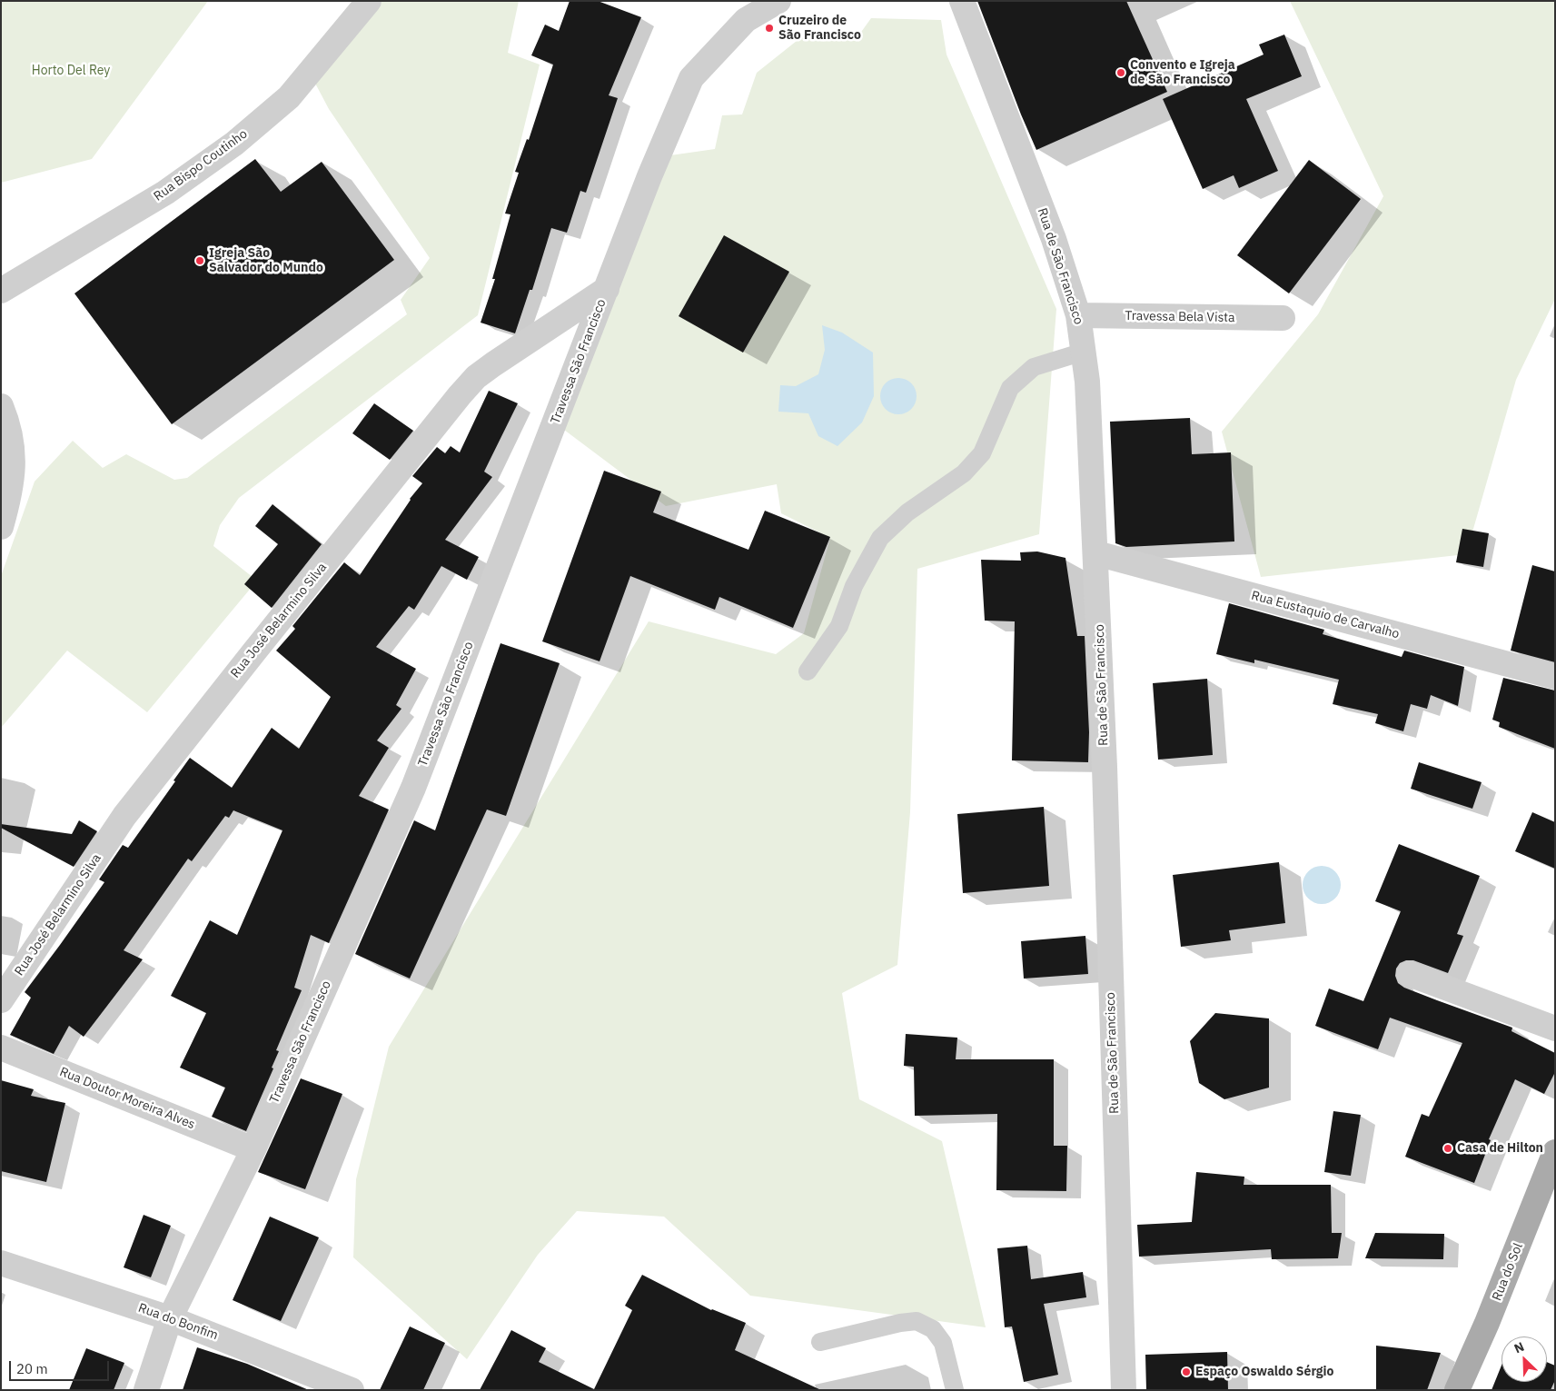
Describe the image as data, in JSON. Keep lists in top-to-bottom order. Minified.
{"streets":{"main road":["Rua do Sol"],"street":["Rua Bispo Coutinho","Rua de São Francisco","Travessa Bela Vista","Travessa São Francisco","Rua Eustaquio de Carvalho","Rua José Belarmino Silva","Rua Doutor Moreira Alves","Rua do Bonfim"]},"crossings":[["Rua de São Francisco","Travessa Bela Vista"],["Rua de São Francisco","Rua Eustaquio de Carvalho"],["Travessa São Francisco","Rua José Belarmino Silva"],["Travessa São Francisco","Rua Doutor Moreira Alves"],["Travessa São Francisco","Rua do Bonfim"]],"parks":["Horto Del Rey"],"places":["Cruzeiro de São Francisco","Convento e Igreja de São Francisco","Igreja São Salvador do Mundo","Casa de Hilton","Espaço Oswaldo Sérgio"],"scale_bar":"20 m","north":"top left"}
